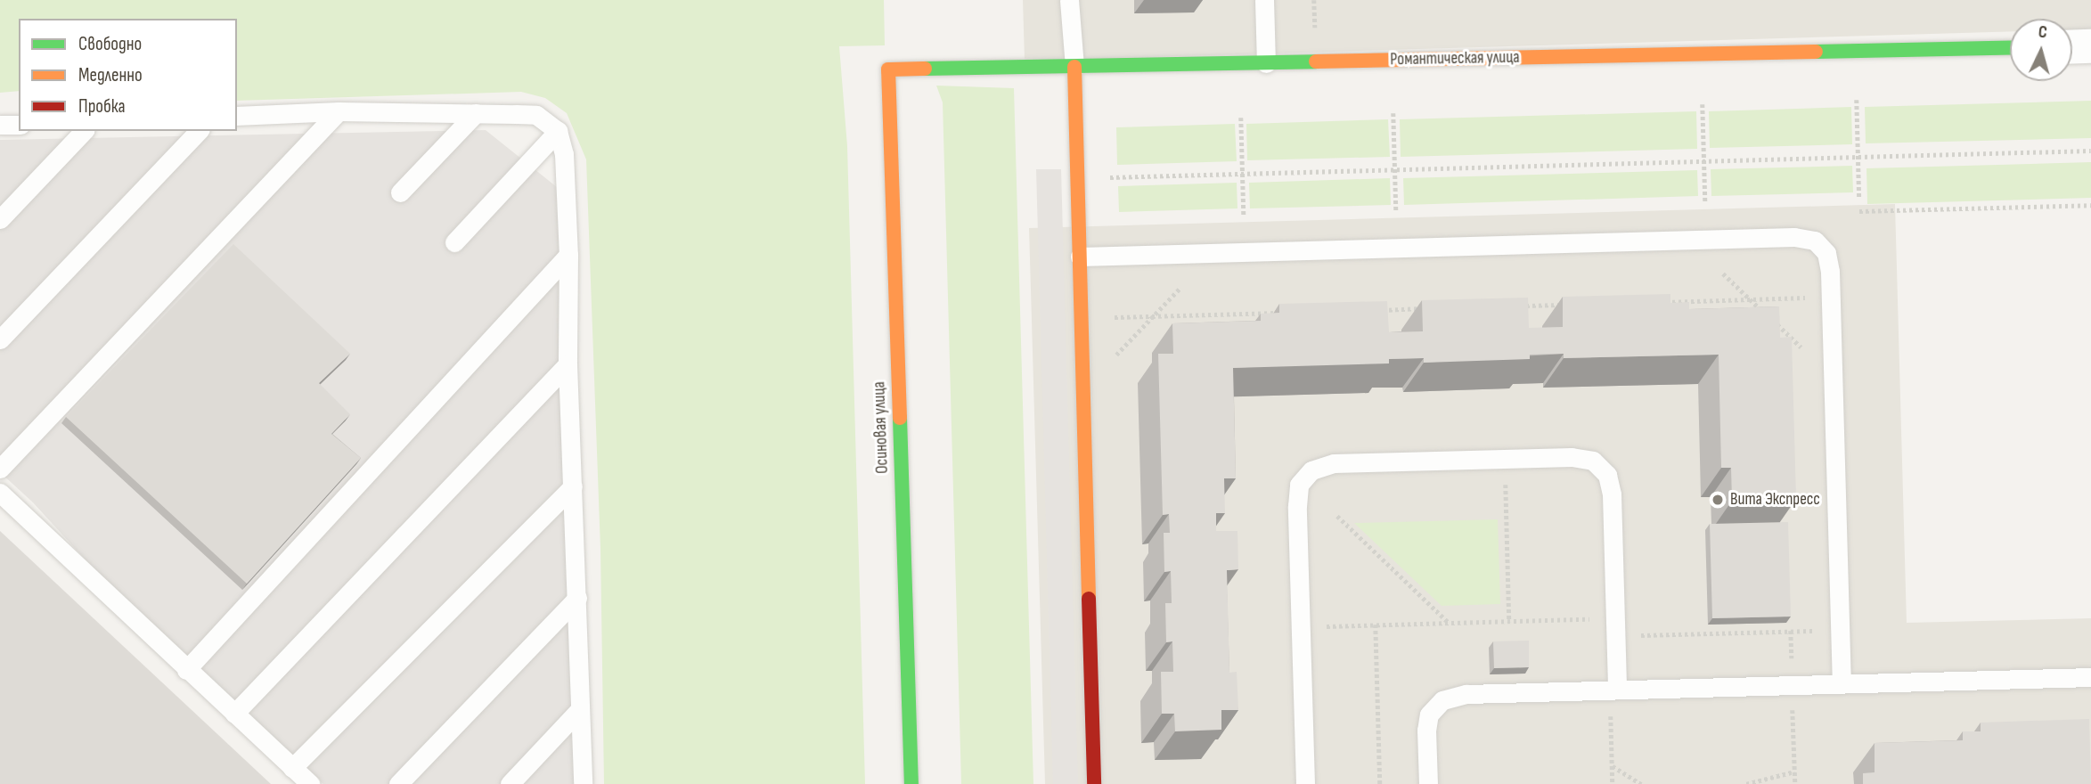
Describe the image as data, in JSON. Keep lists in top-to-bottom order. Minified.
{"streets":{"street":["Романтическая улица","Осиновая улица"]},"crossings":[["Романтическая улица","Осиновая улица"]],"places":["Вита Экспресс"],"legend":["Свободно","Медленно","Пробка"],"north":"top"}
